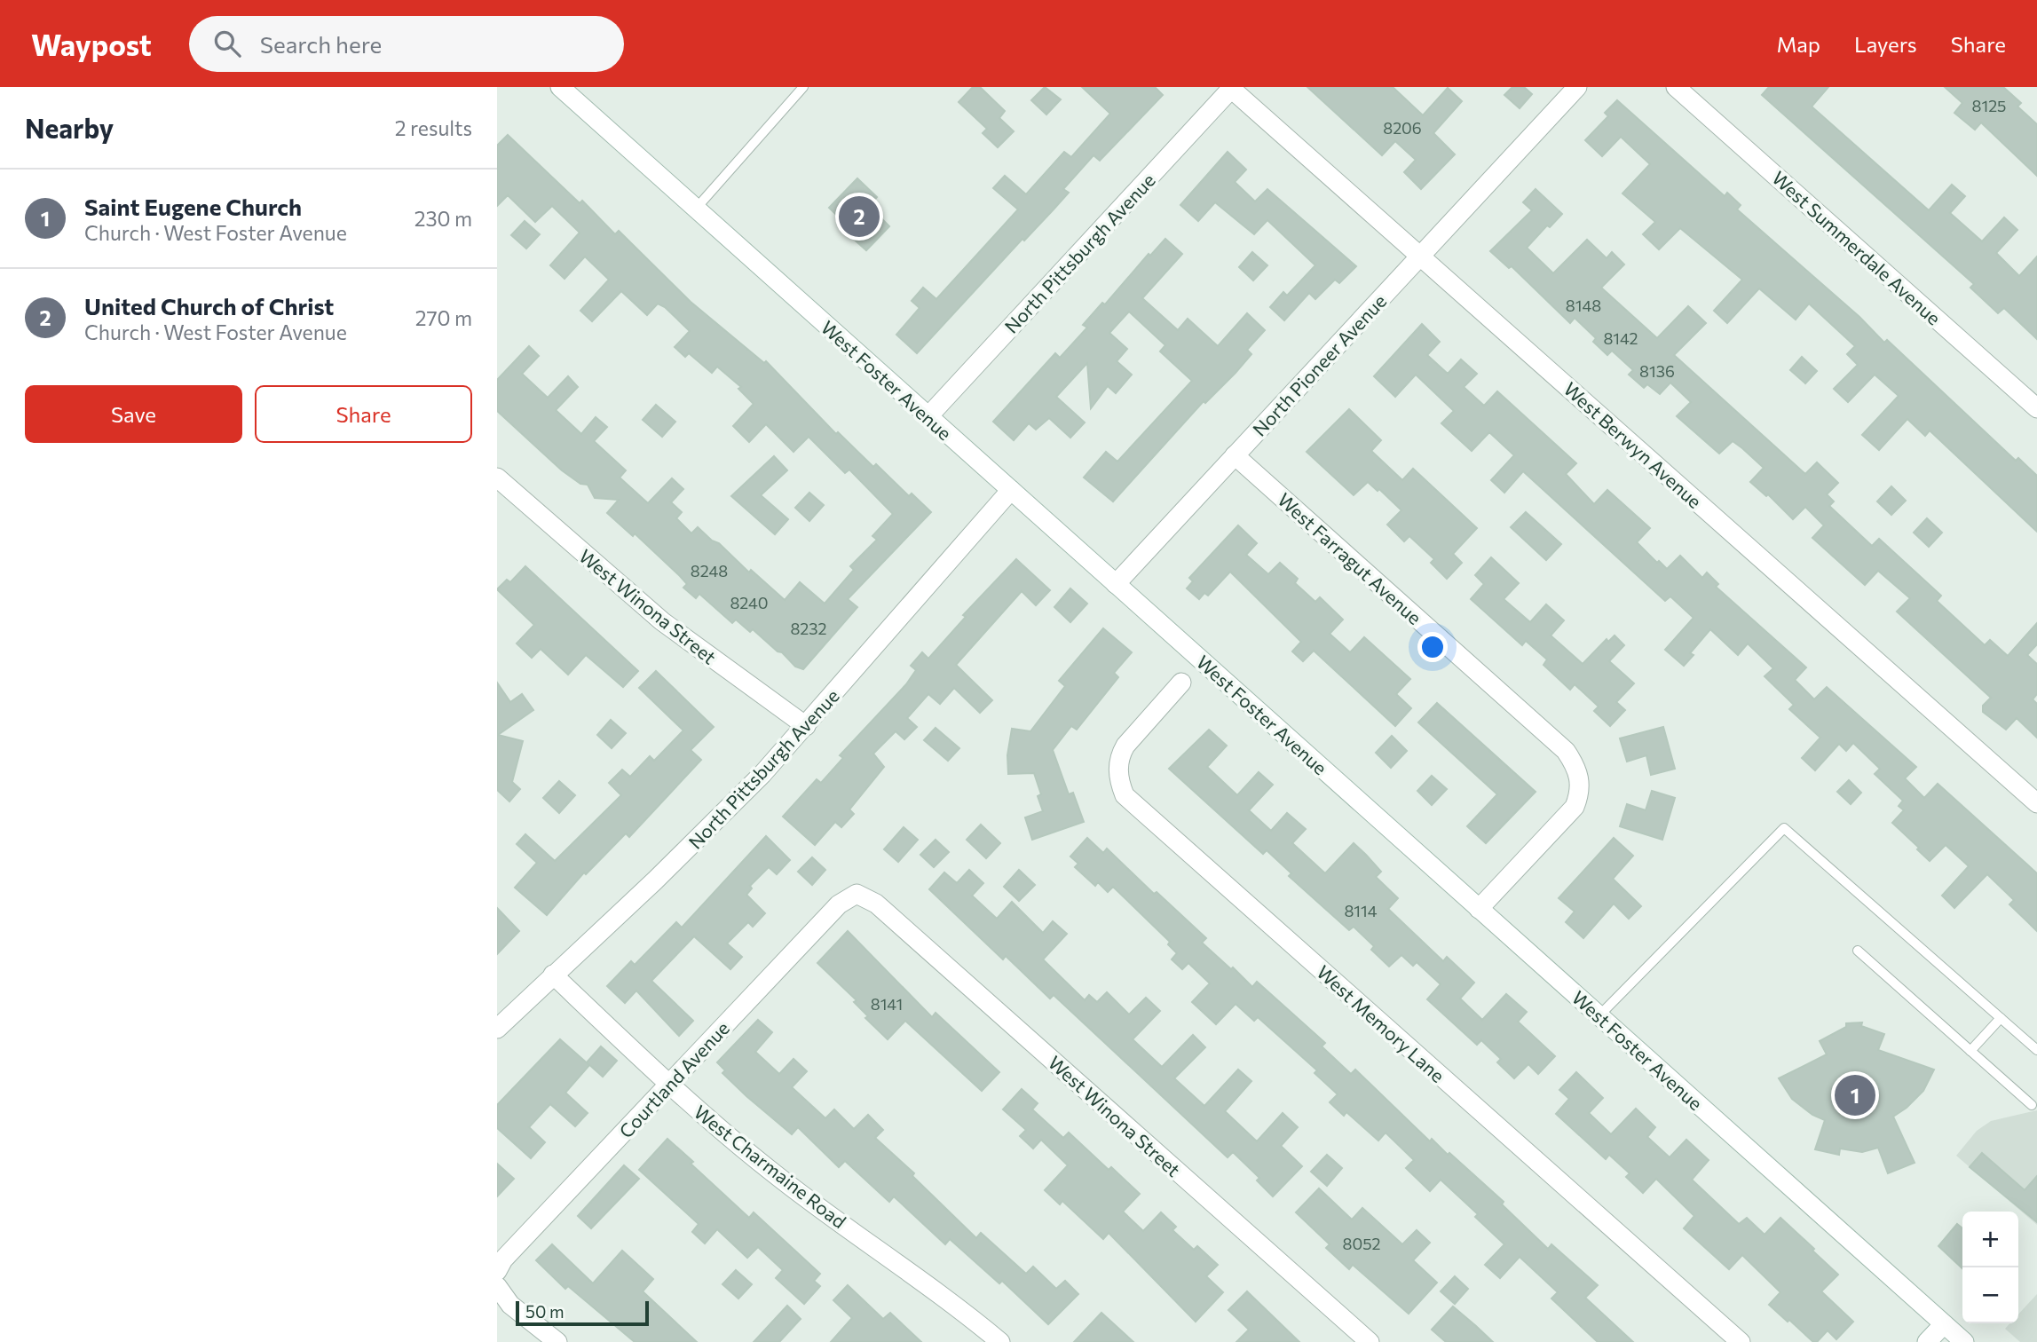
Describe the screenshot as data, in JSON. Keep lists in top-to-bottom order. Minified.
{"streets":{"street":["West Summerdale Avenue","North Pittsburgh Avenue","North Pioneer Avenue","West Foster Avenue","West Berwyn Avenue","West Farragut Avenue","West Winona Street","West Memory Lane","Courtland Avenue","West Charmaine Road"]},"crossings":[["North Pittsburgh Avenue","West Foster Avenue"],["North Pittsburgh Avenue","West Berwyn Avenue"],["North Pittsburgh Avenue","West Winona Street"],["North Pittsburgh Avenue","West Charmaine Road"],["North Pioneer Avenue","West Foster Avenue"],["North Pioneer Avenue","West Berwyn Avenue"],["North Pioneer Avenue","West Farragut Avenue"],["West Foster Avenue","West Farragut Avenue"],["West Winona Street","Courtland Avenue"],["Courtland Avenue","West Charmaine Road"]],"house_numbers":["8125","8206","8148","8142","8136","8248","8240","8232","8114","8141","8052"],"scale_bar":"50 m","page":{"header":"Waypost","search":"Search here","nav":["Map","Layers","Share"],"heading":["Nearby","2 results"],"list":[{"mark":"1","name":"Saint Eugene Church","note":"Church · West Foster Avenue","value":"230 m"},{"mark":"2","name":"United Church of Christ","note":"Church · West Foster Avenue","value":"270 m"}],"pins":["2","1"],"buttons":["Save","Share"],"map_buttons":["+","−"],"scale":"50 m"}}
